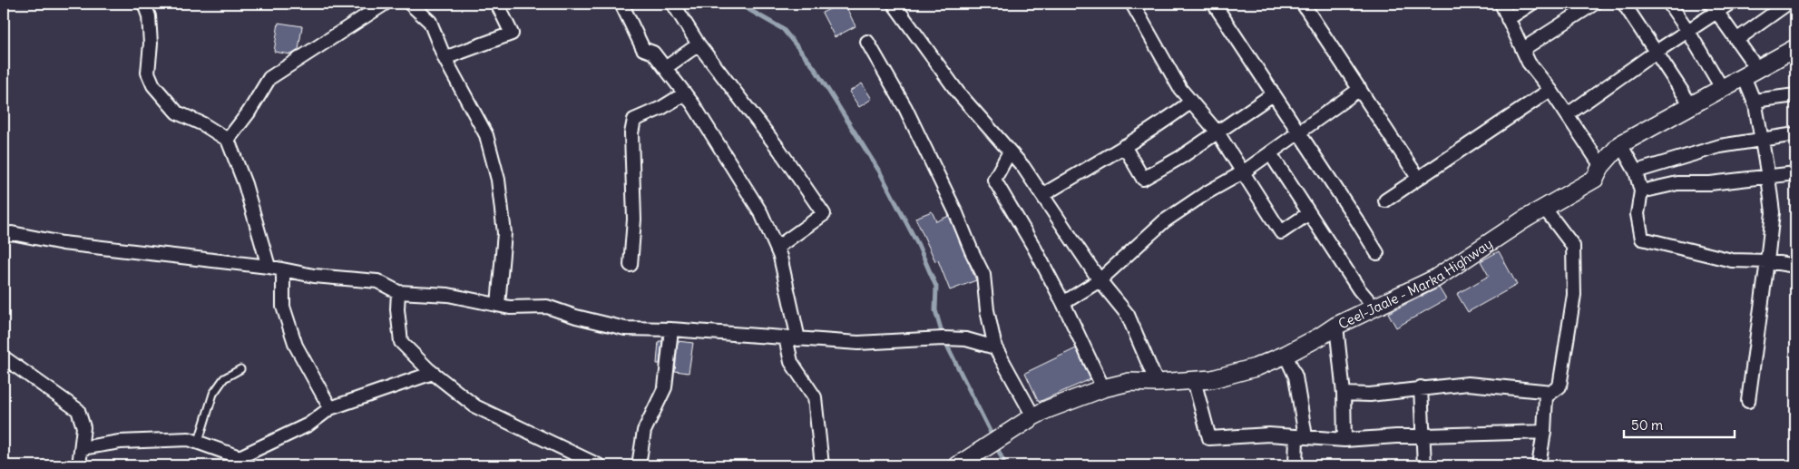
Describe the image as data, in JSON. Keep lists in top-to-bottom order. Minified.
{"streets":{"street":["Ceel-Jaale - Marka Highway"]},"scale_bar":"50 m"}
